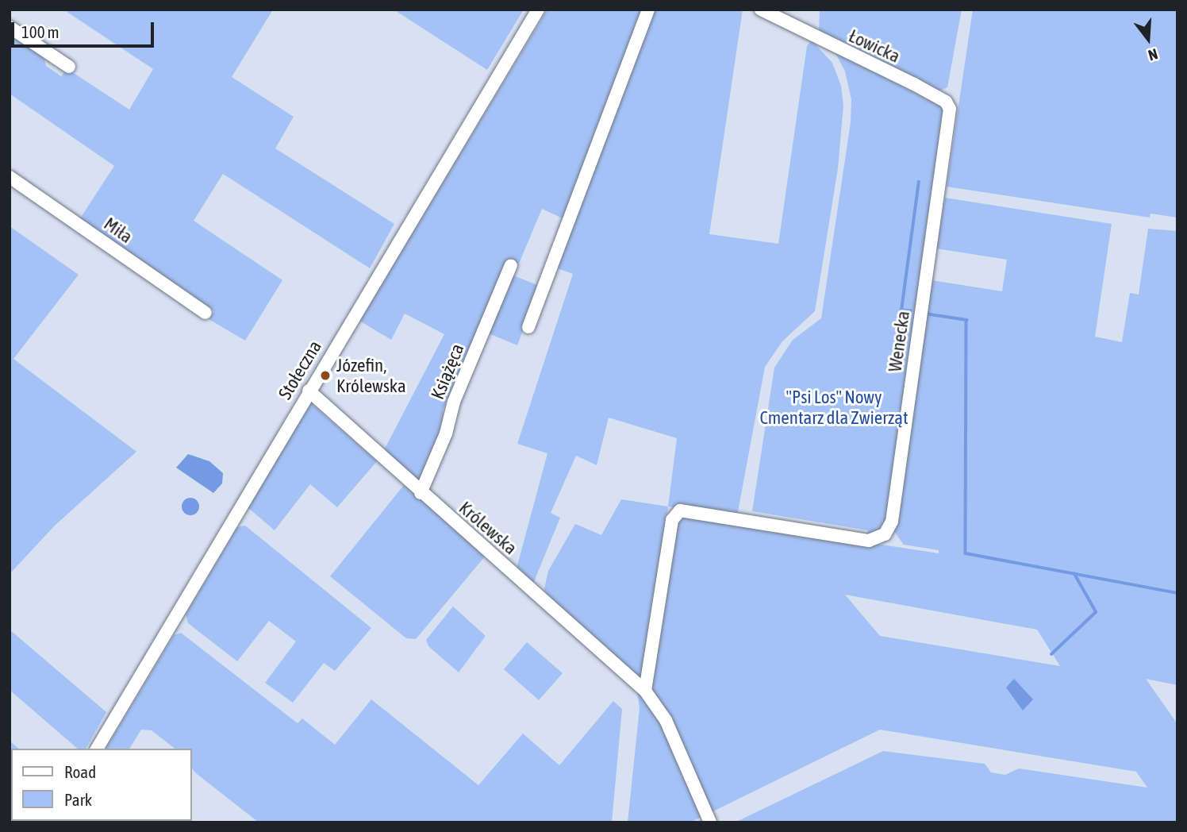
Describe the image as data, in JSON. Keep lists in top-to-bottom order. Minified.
{"streets":{"street":["Łowicka","Miła","Wenecka","Stołeczna","Książęca","Królewska"]},"crossings":[["Łowicka","Wenecka"],["Wenecka","Królewska"],["Stołeczna","Królewska"],["Książęca","Królewska"]],"parks":["\"Psi Los\" Nowy Cmentarz dla Zwierząt"],"places":["Józefin, Królewska"],"legend":["Road","Park"],"scale_bar":"100 m","north":"bottom"}
